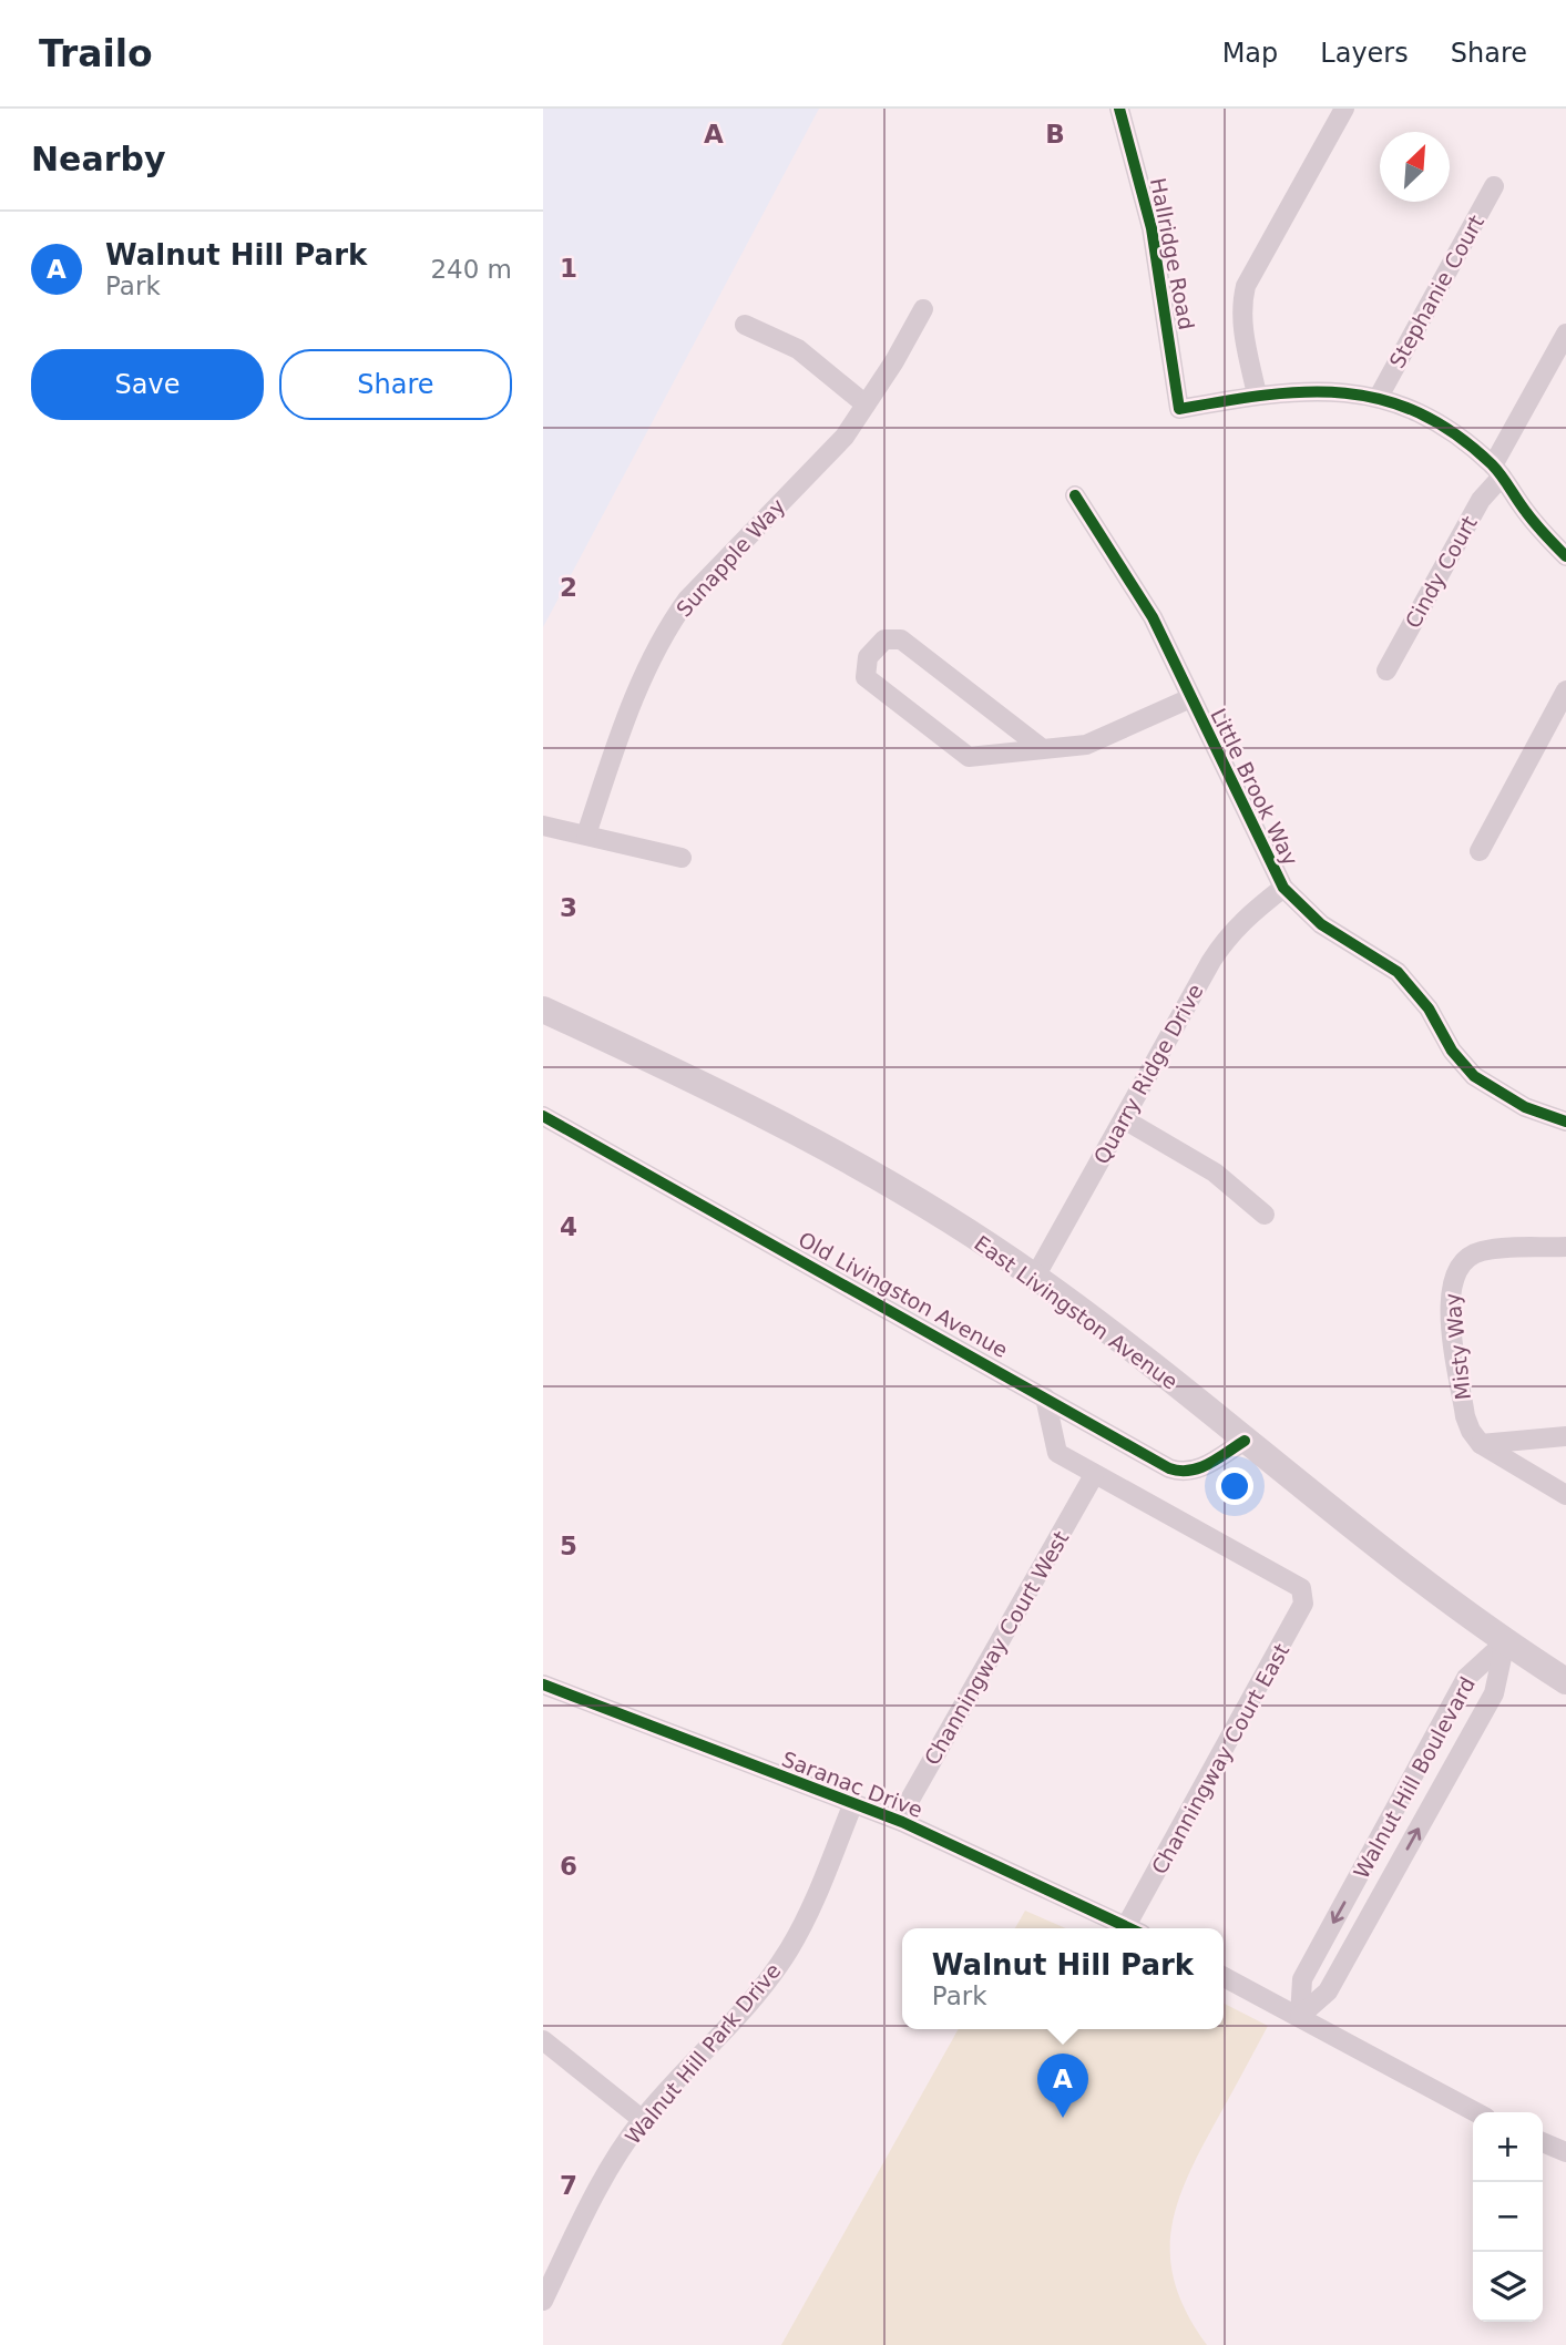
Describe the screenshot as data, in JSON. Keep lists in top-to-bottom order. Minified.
{"streets":{"main road":["East Livingston Avenue"],"street":["Hallridge Road","Stephanie Court","Sunapple Way","Cindy Court","Little Brook Way","Quarry Ridge Drive","Old Livingston Avenue","Misty Way","Channingway Court West","Channingway Court East","Walnut Hill Boulevard","Saranac Drive","Walnut Hill Park Drive"]},"crossings":[["Little Brook Way","Quarry Ridge Drive"],["Quarry Ridge Drive","East Livingston Avenue"],["Old Livingston Avenue","East Livingston Avenue"],["East Livingston Avenue","Walnut Hill Boulevard"],["Channingway Court West","Channingway Court East"],["Channingway Court West","Saranac Drive"],["Saranac Drive","Walnut Hill Park Drive"]],"north":"top right","page":{"header":"Trailo","nav":["Map","Layers","Share"],"heading":"Nearby","list":[{"mark":"A","name":"Walnut Hill Park","note":"Park","value":"240 m"}],"buttons":["Save","Share"],"popup":["Walnut Hill Park","Park"],"pins":"A","map_buttons":["+","−"]},"grid":{"columns":["A","B"],"rows":["1","2","3","4","5","6","7"]}}
